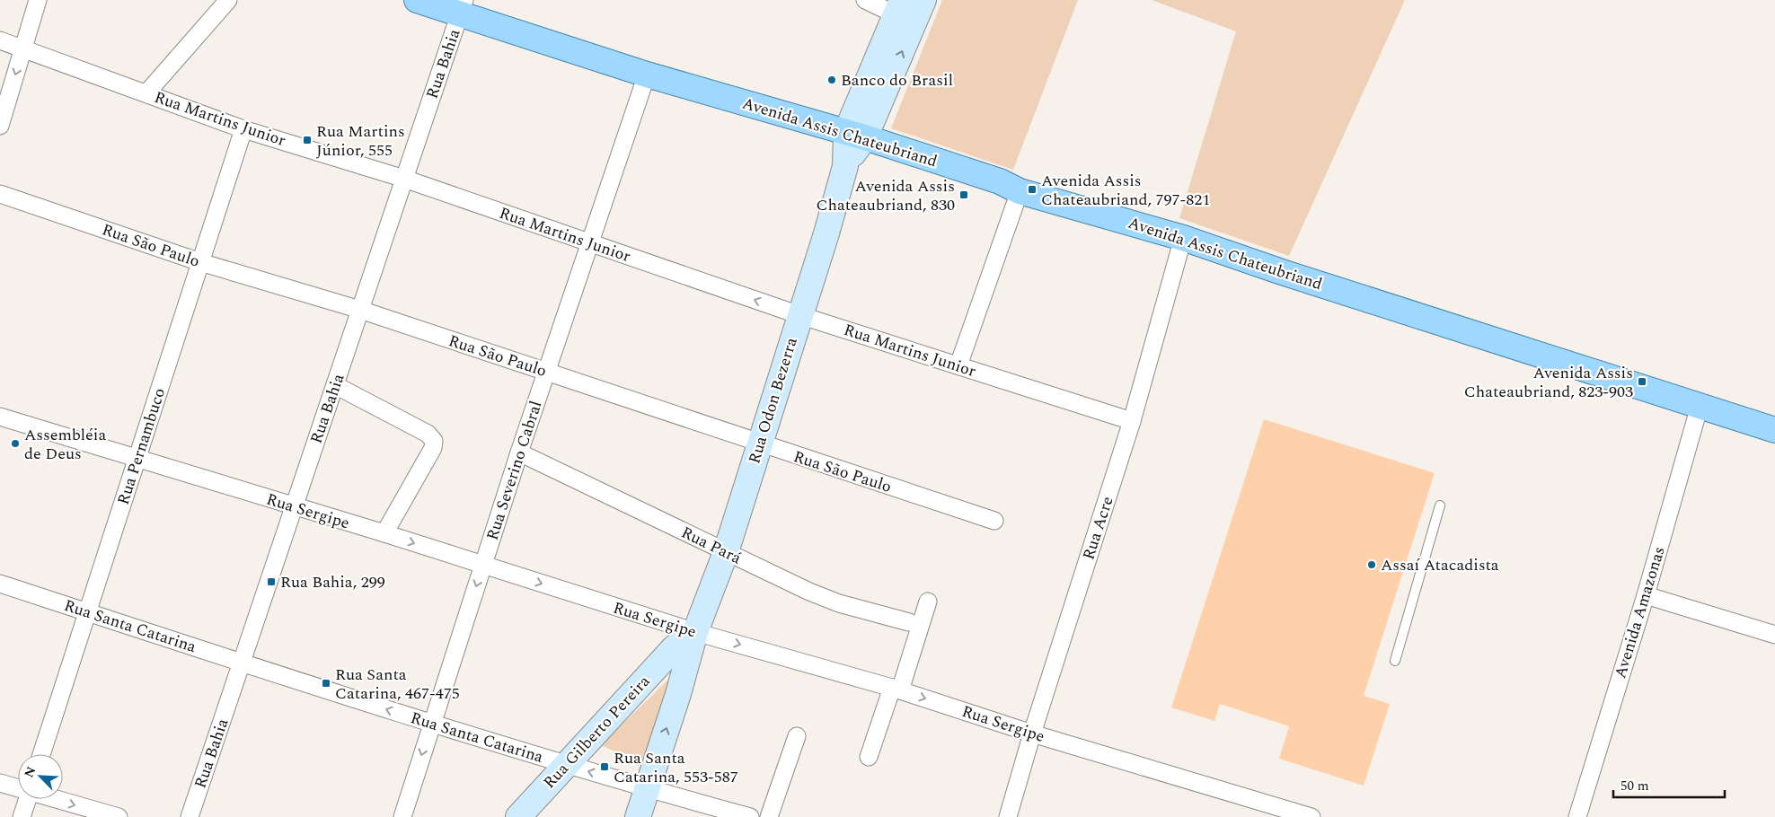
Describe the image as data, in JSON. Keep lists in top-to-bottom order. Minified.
{"streets":{"main road":["Avenida Assis Chateubriand","Rua Odon Bezerra","Rua Gilberto Pereira"],"street":["Rua Bahia","Rua Martins Junior","Rua São Paulo","Rua Pernambuco","Rua Severino Cabral","Rua Sergipe","Rua Acre","Rua Pará","Avenida Amazonas","Rua Santa Catarina"]},"crossings":[["Rua Bahia","Rua Martins Junior"],["Rua Bahia","Avenida Assis Chateubriand"],["Rua Bahia","Rua São Paulo"],["Rua Bahia","Rua Sergipe"],["Rua Bahia","Rua Santa Catarina"],["Rua Martins Junior","Rua Odon Bezerra"],["Rua Martins Junior","Rua Pernambuco"],["Rua Martins Junior","Rua Severino Cabral"],["Rua Martins Junior","Rua Acre"],["Avenida Assis Chateubriand","Rua Odon Bezerra"],["Avenida Assis Chateubriand","Rua Severino Cabral"],["Avenida Assis Chateubriand","Rua Acre"],["Avenida Assis Chateubriand","Avenida Amazonas"],["Rua São Paulo","Rua Odon Bezerra"],["Rua São Paulo","Rua Pernambuco"],["Rua São Paulo","Rua Severino Cabral"],["Rua Odon Bezerra","Rua Sergipe"],["Rua Odon Bezerra","Rua Pará"],["Rua Odon Bezerra","Rua Santa Catarina"],["Rua Odon Bezerra","Rua Gilberto Pereira"],["Rua Pernambuco","Rua Sergipe"],["Rua Pernambuco","Rua Santa Catarina"],["Rua Severino Cabral","Rua Sergipe"],["Rua Severino Cabral","Rua Pará"],["Rua Severino Cabral","Rua Santa Catarina"],["Rua Sergipe","Rua Acre"],["Rua Sergipe","Rua Gilberto Pereira"],["Rua Santa Catarina","Rua Gilberto Pereira"]],"one_way":["Rua Sergipe","Rua Santa Catarina"],"places":{"other":["Banco do Brasil","Assembléia de Deus","Assaí Atacadista"],"transit":["Rua Martins Júnior, 555","Avenida Assis Chateaubriand, 797-821","Avenida Assis Chateaubriand, 830","Avenida Assis Chateaubriand, 823-903","Rua Bahia, 299","Rua Santa Catarina, 467-475","Rua Santa Catarina, 553-587"]},"scale_bar":"50 m","north":"top left"}
